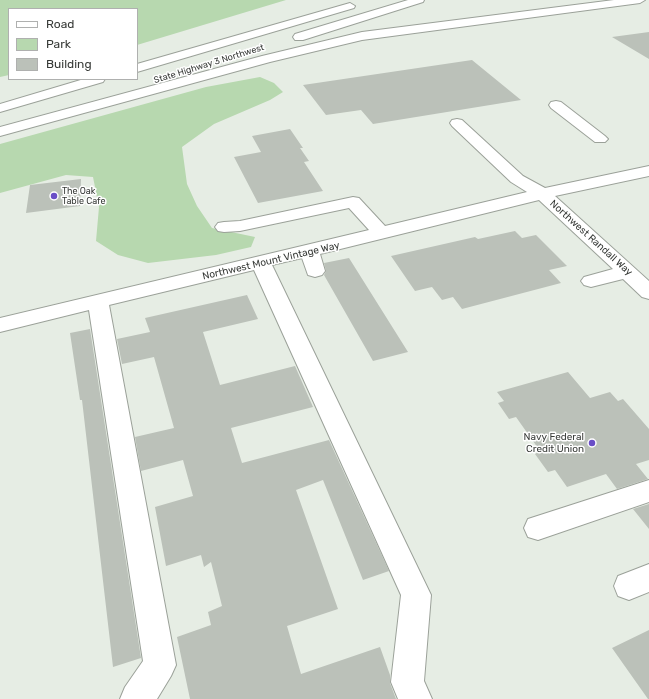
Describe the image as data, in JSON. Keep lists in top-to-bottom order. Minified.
{"streets":{"main road":["State Highway 3 Northwest","Northwest Randall Way","Northwest Mount Vintage Way"]},"crossings":[["Northwest Randall Way","Northwest Mount Vintage Way"]],"places":["The Oak Table Cafe","Navy Federal Credit Union"],"legend":["Road","Park","Building"]}
